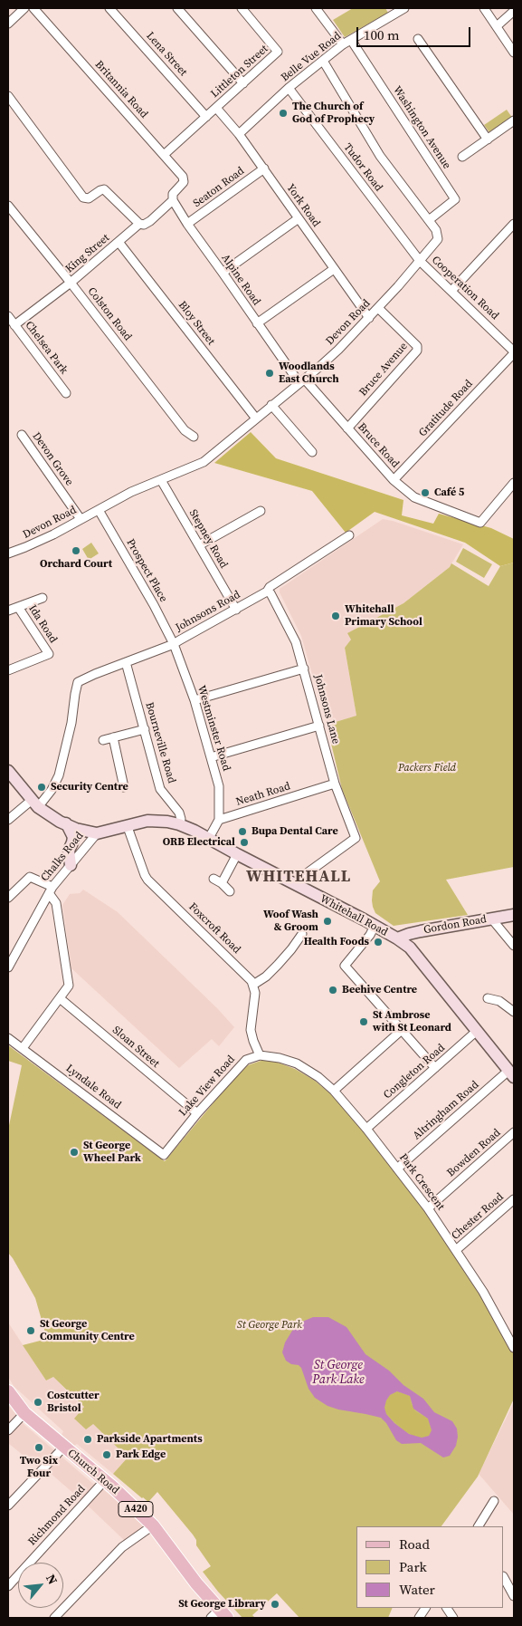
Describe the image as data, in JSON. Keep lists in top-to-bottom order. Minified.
{"streets":{"main road":["Whitehall Road","Gordon Road","Church Road","A420"],"street":["Lena Street","Belle Vue Road","Littleton Street","Britannia Road","Washington Avenue","Tudor Road","Seaton Road","York Road","King Street","Alpine Road","Cooperation Road","Colston Road","Devon Road","Bloy Street","Chelsea Park","Bruce Avenue","Gratitude Road","Bruce Road","Devon Grove","Stepney Road","Prospect Place","Johnsons Road","Ida Road","Johnsons Lane","Westminster Road","Bourneville Road","Neath Road","Chalks Road","Foxcroft Road","Sloan Street","Congleton Road","Lake View Road","Lyndale Road","Altringham Road","Bowden Road","Park Crescent","Chester Road","Richmond Road"]},"crossings":[["Lena Street","Littleton Street"],["Belle Vue Road","Washington Avenue"],["Belle Vue Road","Tudor Road"],["Belle Vue Road","York Road"],["Belle Vue Road","Devon Road"],["Littleton Street","Britannia Road"],["Littleton Street","York Road"],["Britannia Road","King Street"],["Britannia Road","Alpine Road"],["Washington Avenue","Devon Road"],["Tudor Road","Cooperation Road"],["Tudor Road","Devon Road"],["Seaton Road","York Road"],["Seaton Road","Alpine Road"],["York Road","Devon Road"],["King Street","Alpine Road"],["King Street","Colston Road"],["King Street","Bloy Street"],["King Street","Chelsea Park"],["Alpine Road","Devon Road"],["Alpine Road","Bruce Road"],["Cooperation Road","Devon Road"],["Cooperation Road","Gratitude Road"],["Devon Road","Bloy Street"],["Devon Road","Bruce Avenue"],["Devon Road","Bruce Road"],["Devon Road","Devon Grove"],["Devon Road","Stepney Road"],["Devon Road","Prospect Place"],["Bruce Avenue","Bruce Road"],["Gratitude Road","Bruce Road"],["Stepney Road","Johnsons Road"],["Prospect Place","Johnsons Road"],["Prospect Place","Westminster Road"],["Johnsons Road","Johnsons Lane"],["Johnsons Road","Westminster Road"],["Johnsons Road","Bourneville Road"],["Johnsons Road","Whitehall Road"],["Johnsons Lane","Neath Road"],["Johnsons Lane","Whitehall Road"],["Westminster Road","Neath Road"],["Bourneville Road","Whitehall Road"],["Chalks Road","Whitehall Road"],["Whitehall Road","Gordon Road"],["Whitehall Road","Foxcroft Road"],["Whitehall Road","Congleton Road"],["Whitehall Road","Altringham Road"],["Sloan Street","Lake View Road"],["Congleton Road","Park Crescent"],["Lake View Road","Lyndale Road"],["Lake View Road","Park Crescent"],["Altringham Road","Park Crescent"],["Bowden Road","Park Crescent"],["Park Crescent","Chester Road"],["Church Road","Richmond Road"]],"districts":["WHITEHALL"],"water":["St George Park Lake"],"parks":["Packers Field","St George Park"],"places":["The Church of God of Prophecy","Woodlands East Church","Café 5","Orchard Court","Whitehall Primary School","Security Centre","Bupa Dental Care","ORB Electrical","Woof Wash & Groom","Health Foods","Beehive Centre","St Ambrose with St Leonard","St George Wheel Park","St George Community Centre","Costcutter Bristol","Parkside Apartments","Two Six Four","Park Edge","St George Library"],"legend":["Road","Park","Water"],"scale_bar":"100 m","north":"top right"}
